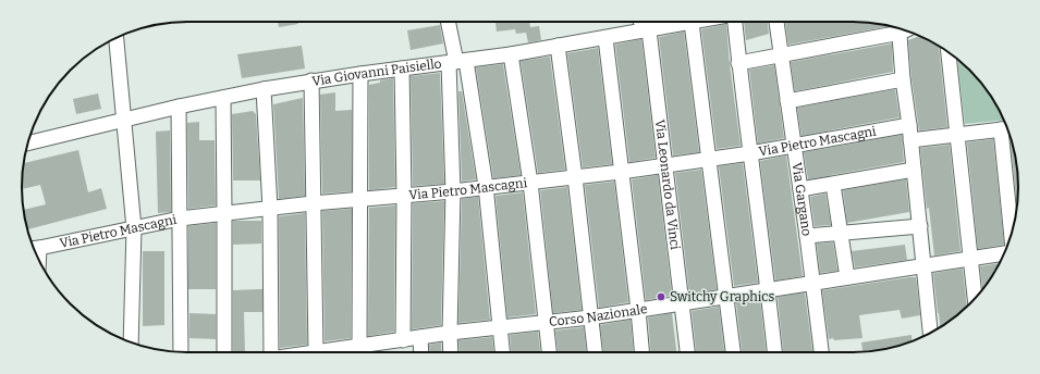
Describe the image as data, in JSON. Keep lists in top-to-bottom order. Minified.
{"streets":{"street":["Via Giovanni Paisiello","Via Pietro Mascagni","Via Leonardo da Vinci","Via Gargano","Corso Nazionale"]},"crossings":[["Via Giovanni Paisiello","Via Leonardo da Vinci"],["Via Pietro Mascagni","Via Leonardo da Vinci"],["Via Pietro Mascagni","Via Gargano"],["Via Leonardo da Vinci","Corso Nazionale"],["Via Gargano","Corso Nazionale"]],"places":["Switchy Graphics"]}
